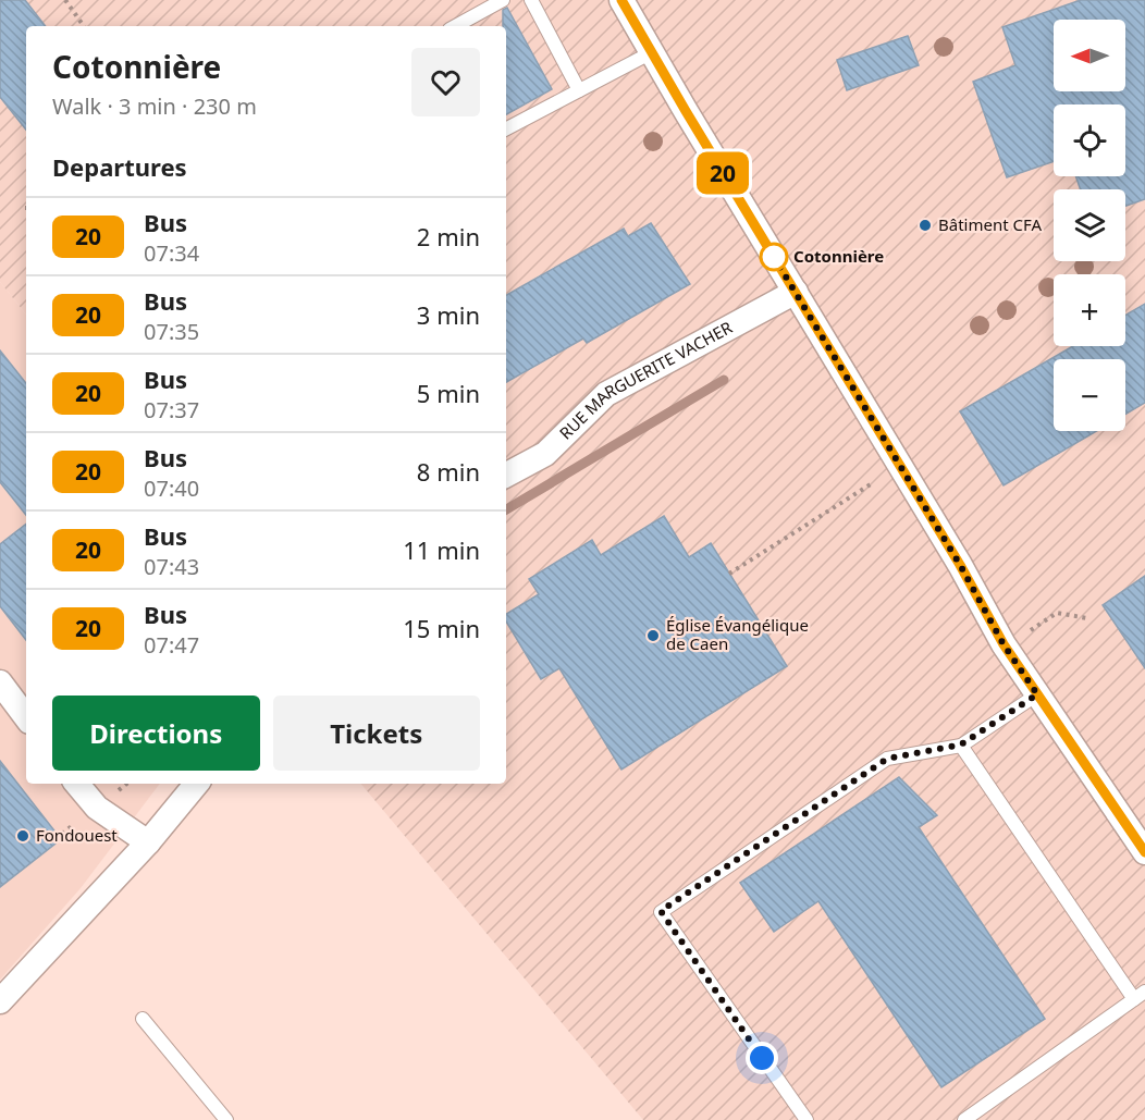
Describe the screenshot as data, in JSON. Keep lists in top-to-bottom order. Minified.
{"streets":{"street":["RUE MARGUERITE VACHER"]},"places":["Bâtiment CFA","Cotonnière","Église Évangélique de Caen","Fondouest"],"lines":["bus line 20"],"north":"left","page":{"on_map":"20","map_buttons":["+","−"],"heading":[["Cotonnière","Walk · 3 min · 230 m"],"Departures"],"list":[{"mark":"20","name":"Bus","note":"07:34","value":"2 min"},{"mark":"20","name":"Bus","note":"07:35","value":"3 min"},{"mark":"20","name":"Bus","note":"07:37","value":"5 min"},{"mark":"20","name":"Bus","note":"07:40","value":"8 min"},{"mark":"20","name":"Bus","note":"07:43","value":"11 min"},{"mark":"20","name":"Bus","note":"07:47","value":"15 min"}],"buttons":["Directions","Tickets"]}}
